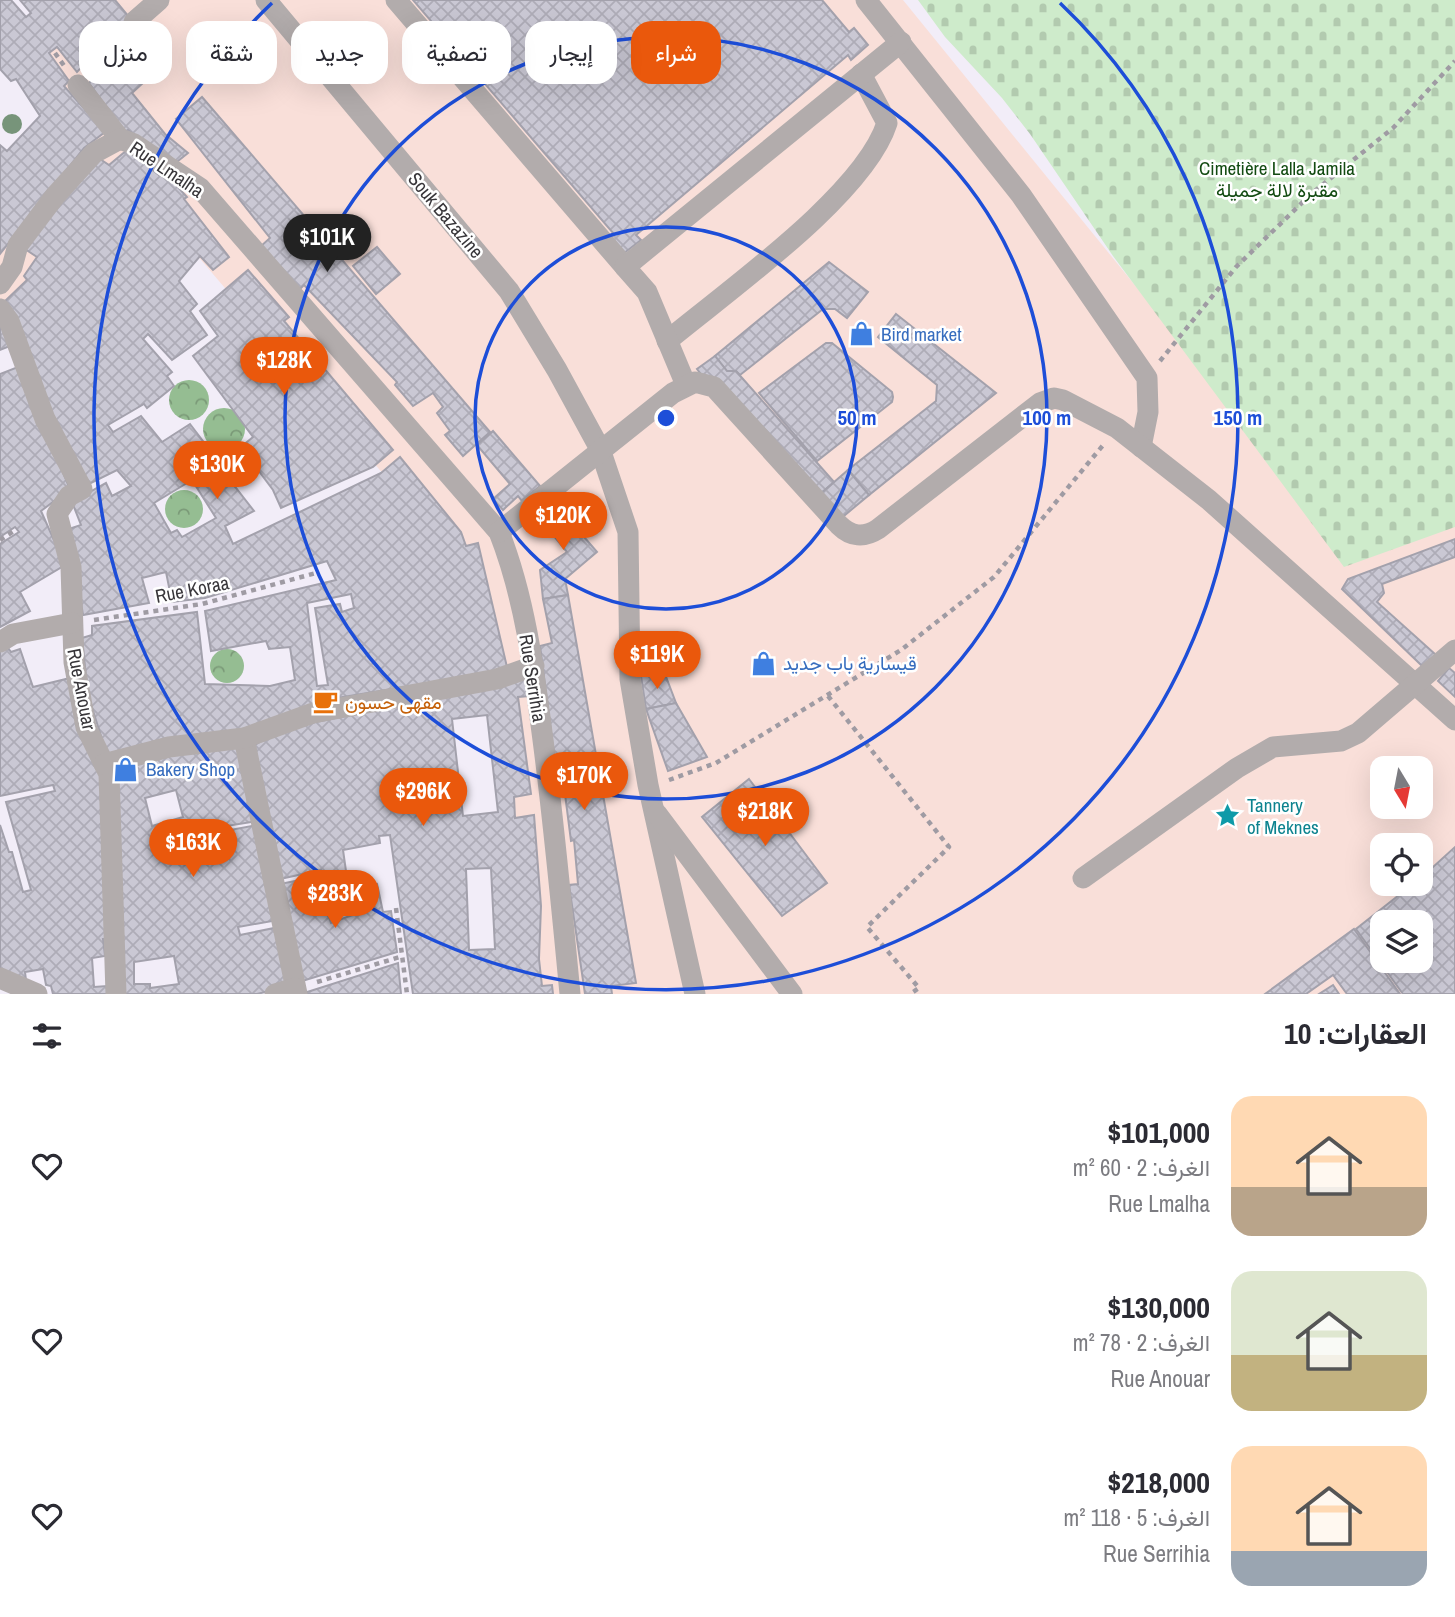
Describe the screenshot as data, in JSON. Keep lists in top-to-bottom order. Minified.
{"streets":{"street":["Rue Lmalha","Souk Bazazine","Rue Serrihia","Rue Anouar"],"path":["Rue Koraa"]},"crossings":[["Rue Lmalha","Rue Serrihia"],["Rue Koraa","Rue Anouar"]],"parks":["Cimetière Lalla Jamila مقبرة لالة جميلة"],"places":{"shop":["Bird market","قيسارية باب جديد","Bakery Shop"],"cafe":["مقهى حسون"],"place":["Tannery of Meknes"]},"north":"bottom","page":{"chip":["شراء","إيجار","تصفية","جديد","شقة","منزل"],"price":["$101K","$128K","$130K","$120K","$119K","$170K","$296K","$218K","$163K","$283K"],"heading":"العقارات: 10","list":[{"name":"$101,000","note":"الغرف: 2 · 60 m² · Rue Lmalha"},{"name":"$130,000","note":"الغرف: 2 · 78 m² · Rue Anouar"},{"name":"$218,000","note":"الغرف: 5 · 118 m² · Rue Serrihia"}]},"rings":["50 m","100 m","150 m"]}
